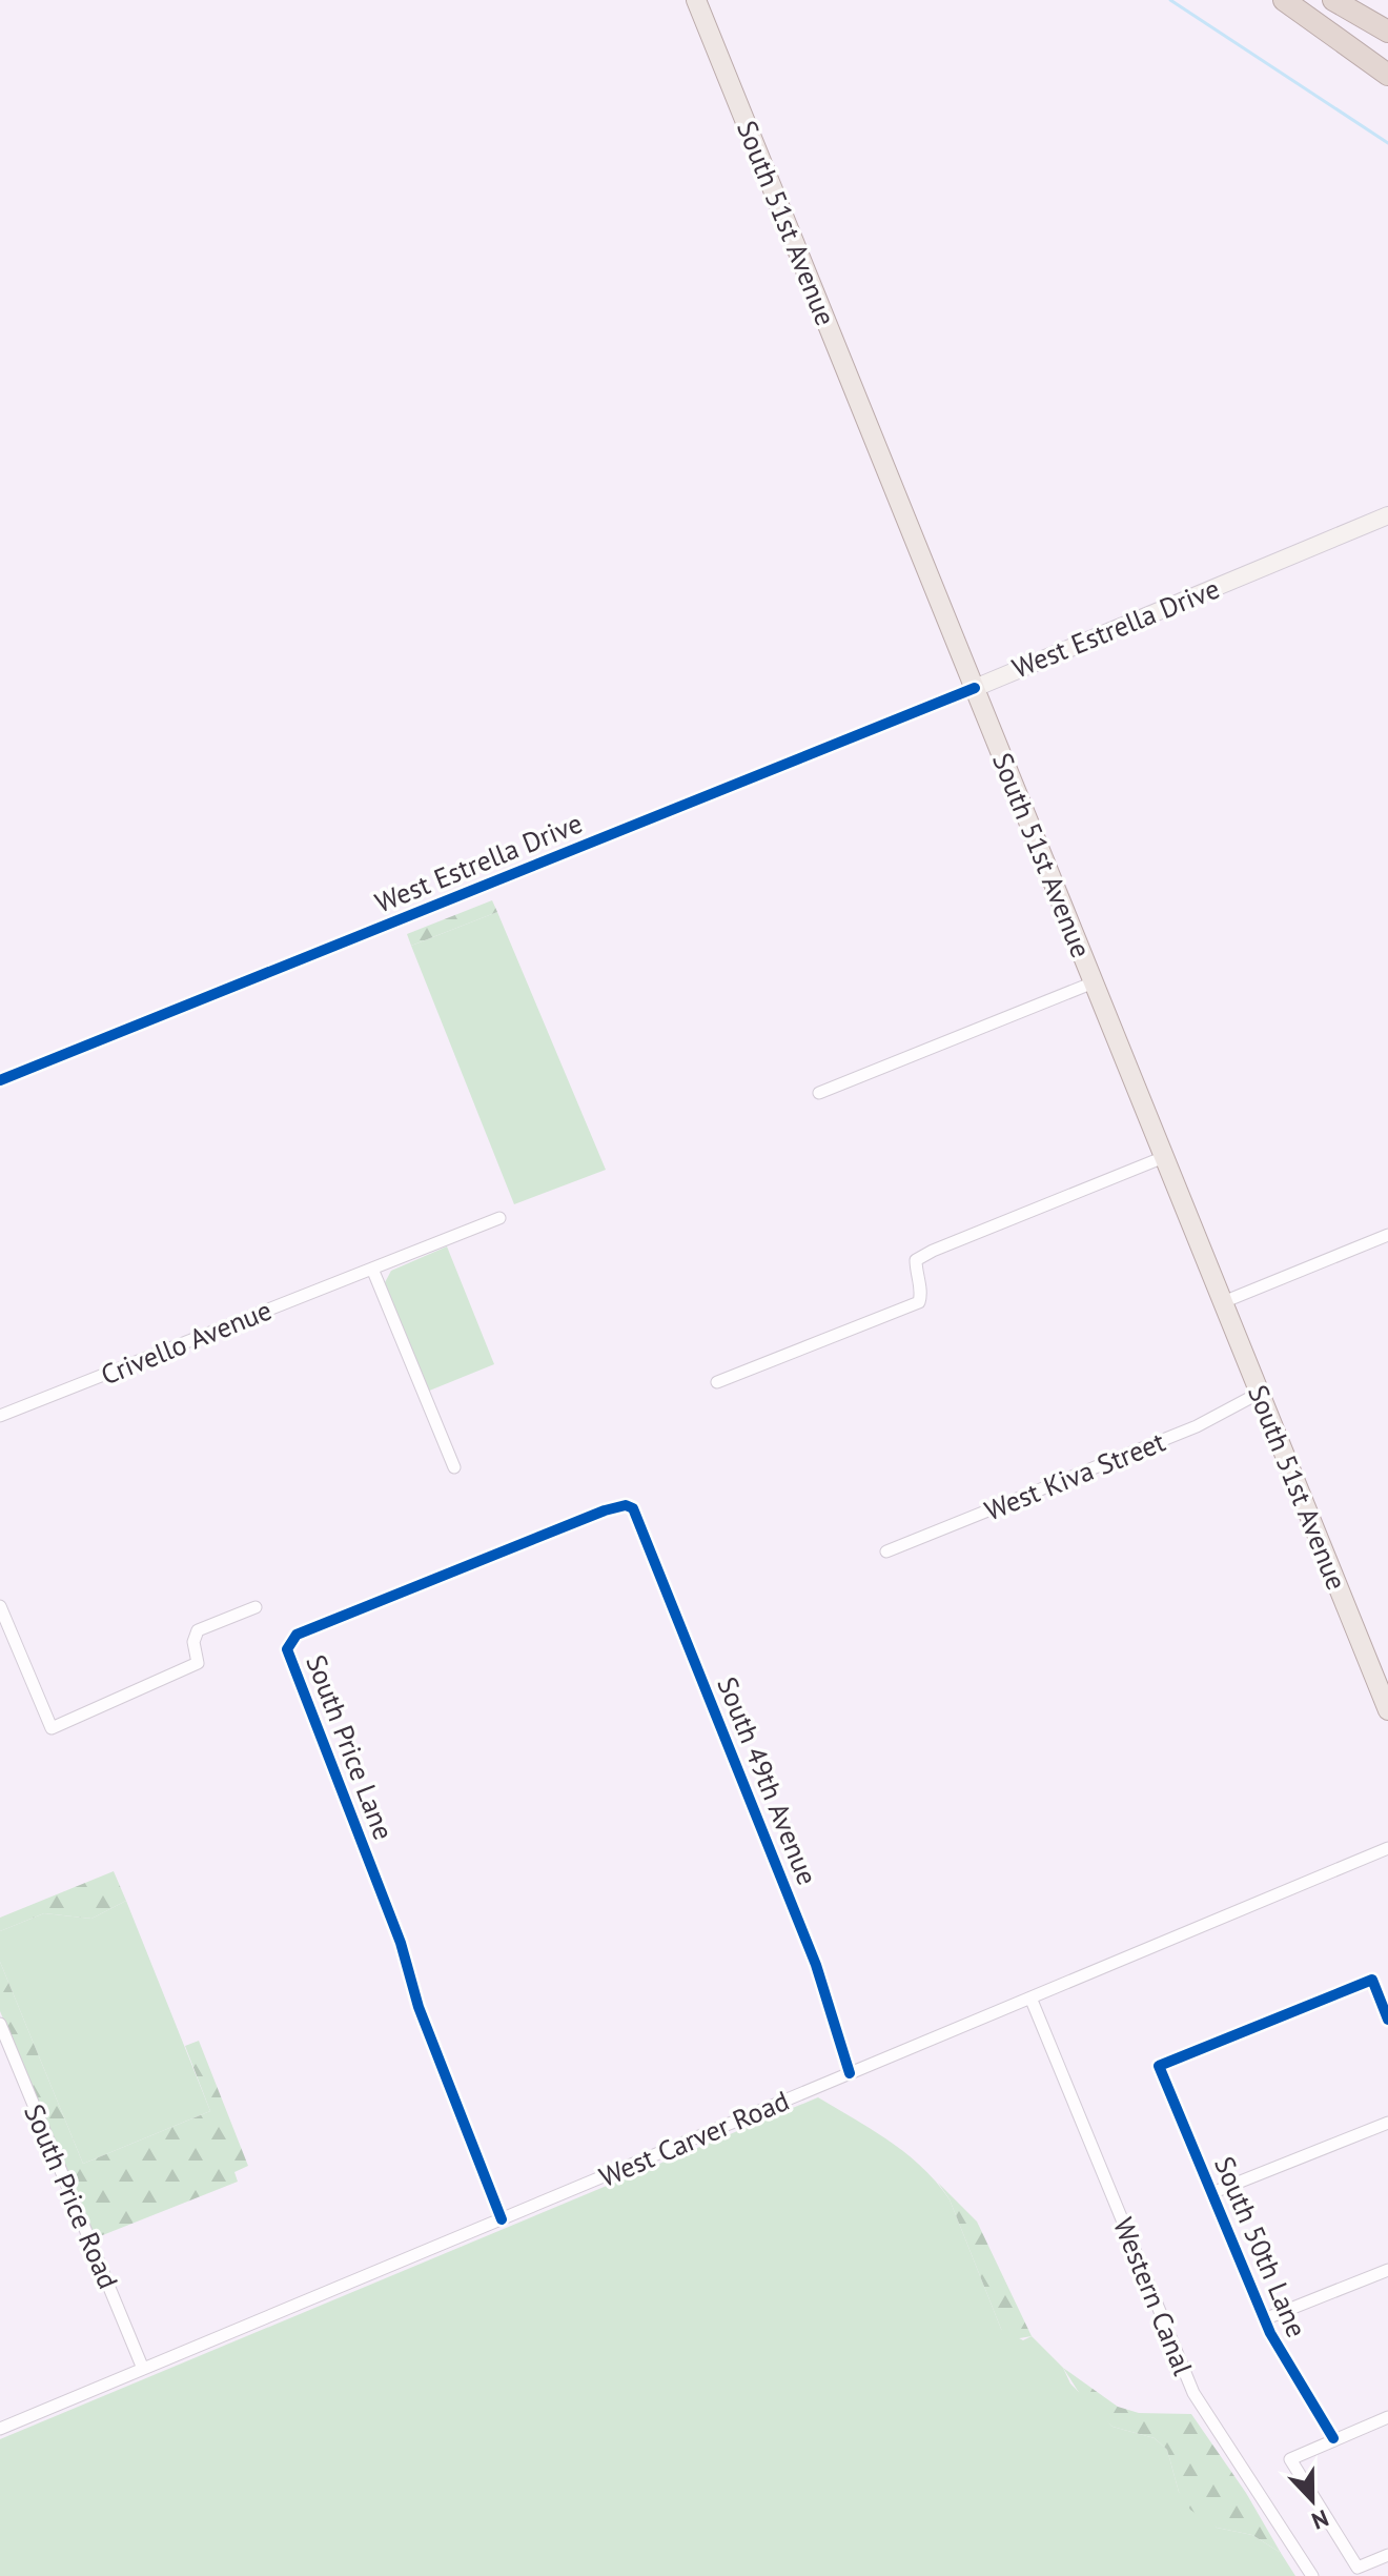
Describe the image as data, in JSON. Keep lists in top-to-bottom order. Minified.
{"streets":{"main road":["South 51st Avenue","West Estrella Drive"],"street":["Crivello Avenue","West Kiva Street","South Price Lane","South 49th Avenue","West Carver Road","South Price Road","South 50th Lane","Western Canal"]},"crossings":[["South 51st Avenue","West Estrella Drive"],["South 51st Avenue","West Kiva Street"],["South Price Lane","South 49th Avenue"],["South Price Lane","West Carver Road"],["South 49th Avenue","West Carver Road"],["West Carver Road","South Price Road"],["West Carver Road","Western Canal"]],"north":"bottom"}
